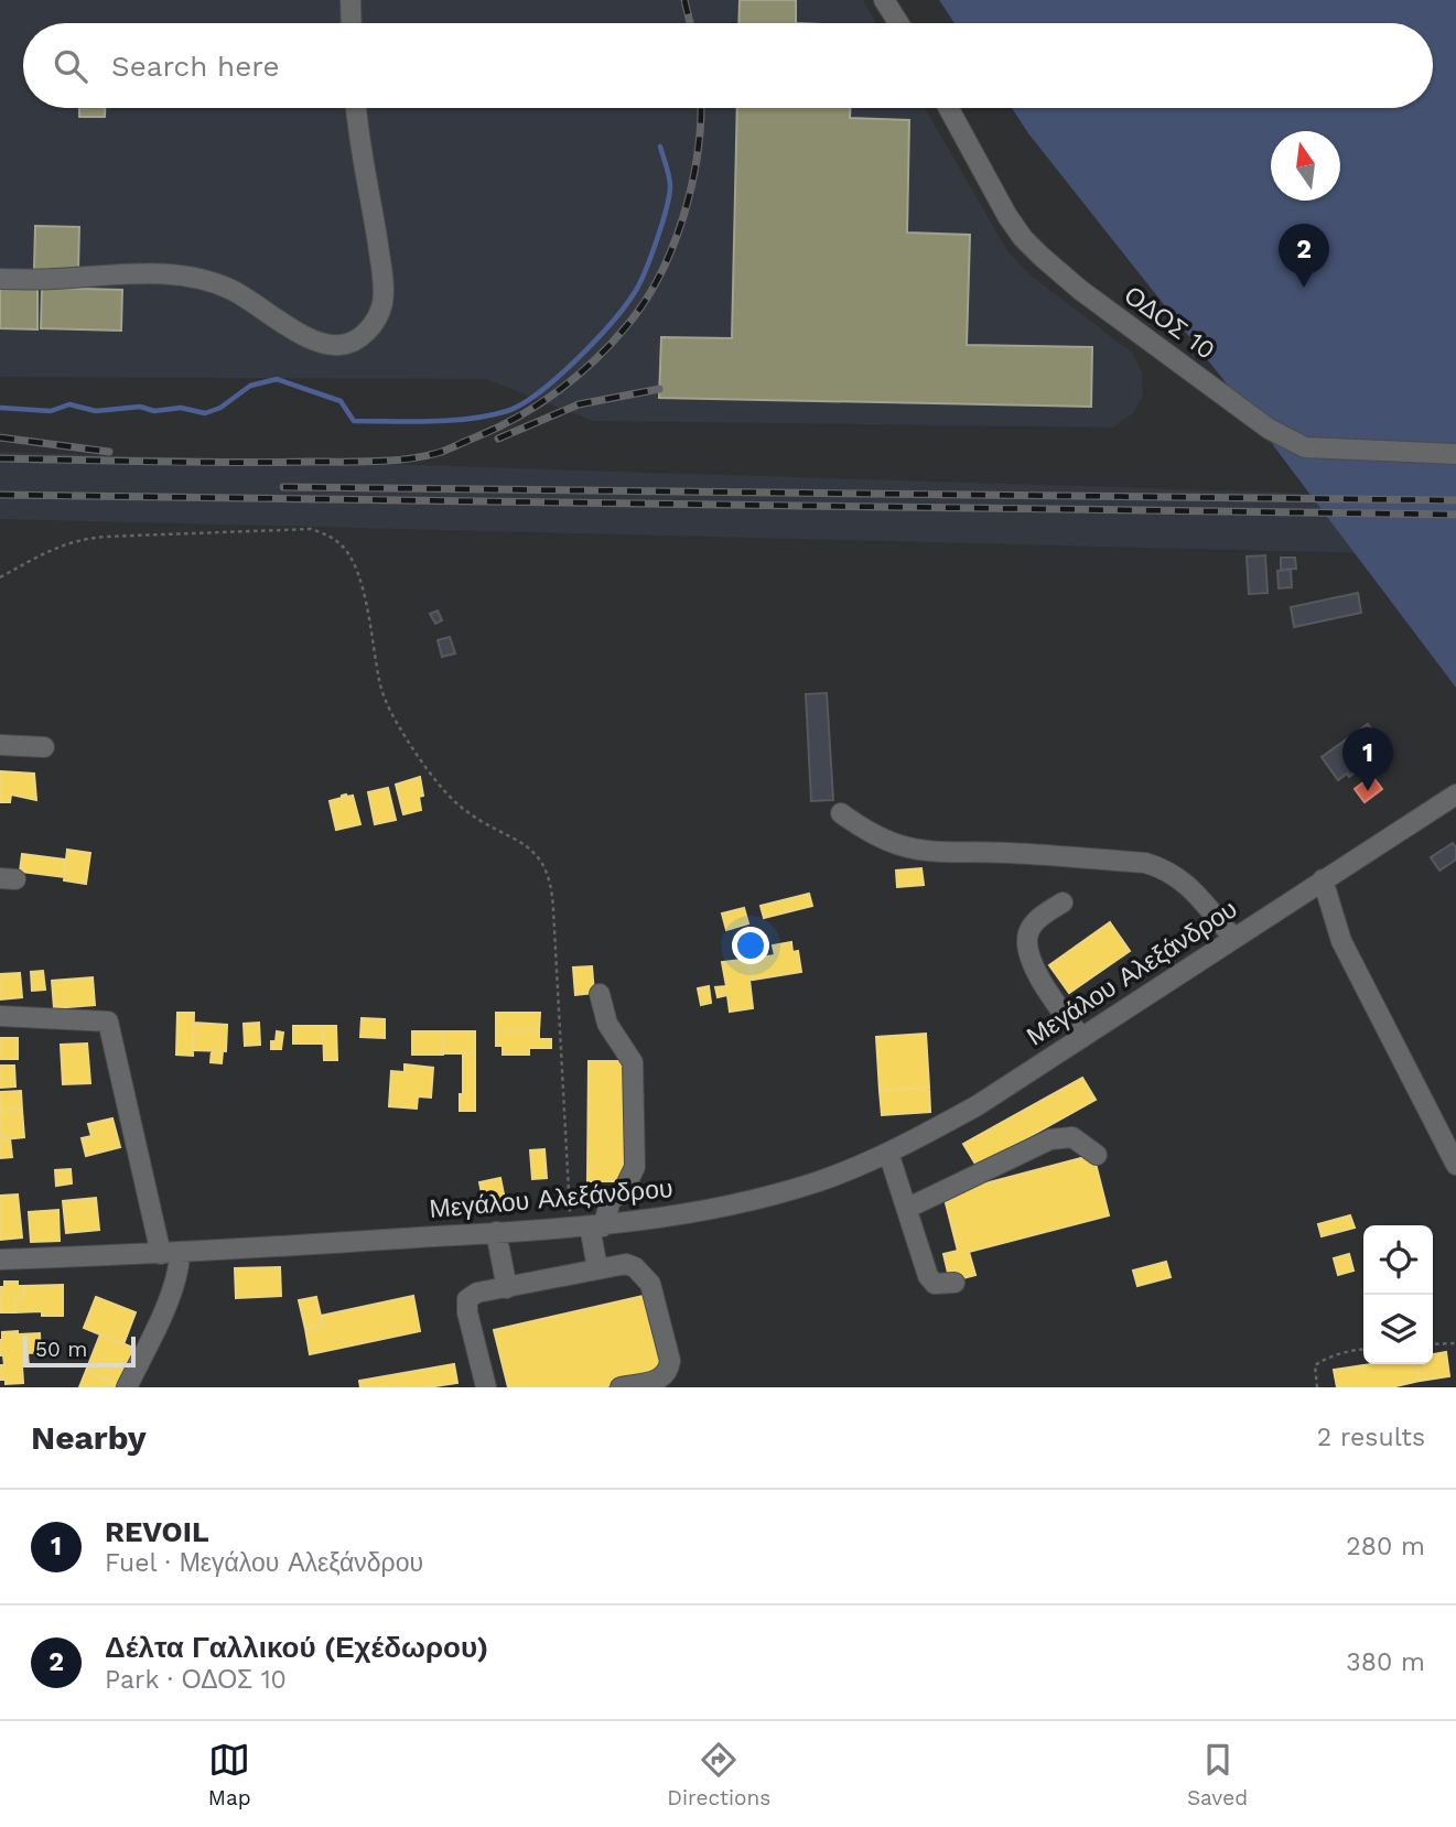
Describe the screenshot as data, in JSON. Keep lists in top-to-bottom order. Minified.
{"streets":{"street":["ΟΔΟΣ 10","Μεγάλου Αλεξάνδρου"]},"scale_bar":"50 m","north":"top","page":{"search":"Search here","pins":["2","1"],"scale":"50 m","heading":["Nearby","2 results"],"list":[{"mark":"1","name":"REVOIL","note":"Fuel · Μεγάλου Αλεξάνδρου","value":"280 m"},{"mark":"2","name":"Δέλτα Γαλλικού (Εχέδωρου)","note":"Park · ΟΔΟΣ 10","value":"380 m"}],"nav":["Map","Directions","Saved"]}}
